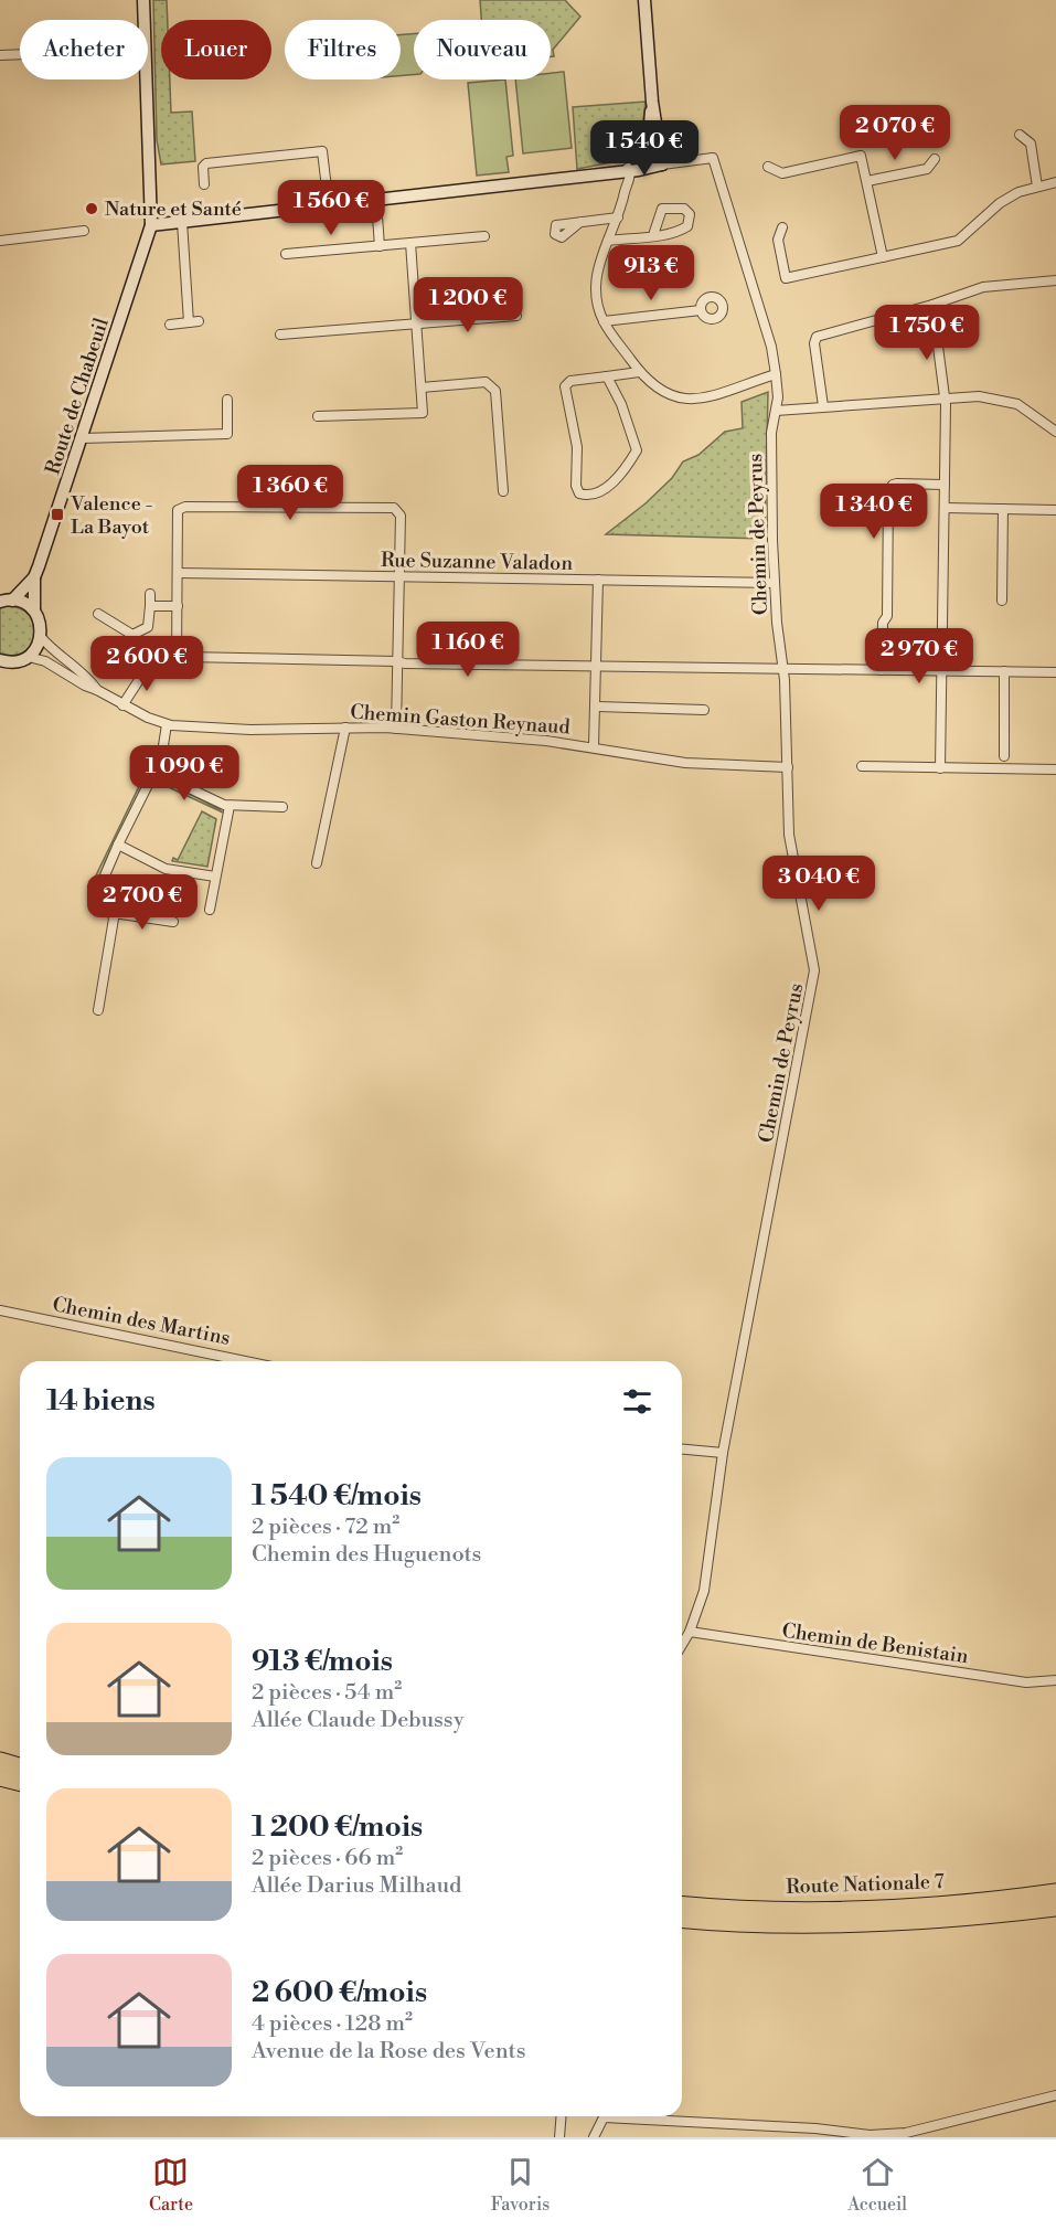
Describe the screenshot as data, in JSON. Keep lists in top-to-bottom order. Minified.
{"streets":{"highway":["Route Nationale 7"],"main road":["Route de Chabeuil"],"street":["Chemin de Peyrus","Rue Suzanne Valadon","Chemin Gaston Reynaud","Chemin des Martins","Chemin de Benistain"]},"crossings":[["Route de Chabeuil","Chemin Gaston Reynaud"],["Chemin de Peyrus","Rue Suzanne Valadon"],["Chemin de Peyrus","Chemin Gaston Reynaud"],["Chemin de Peyrus","Chemin de Benistain"]],"places":{"other":["Nature et Santé"],"transit":["Valence - La Bayot"]},"page":{"chip":["Acheter","Louer","Filtres","Nouveau"],"price":["2 070 €","1 540 €","1 560 €","913 €","1 200 €","1 750 €","1 360 €","1 340 €","1 160 €","2 970 €","2 600 €","1 090 €","3 040 €","2 700 €"],"heading":"14 biens","list":[{"name":"1 540 €/mois","note":"2 pièces · 72 m² · Chemin des Huguenots"},{"name":"913 €/mois","note":"2 pièces · 54 m² · Allée Claude Debussy"},{"name":"1 200 €/mois","note":"2 pièces · 66 m² · Allée Darius Milhaud"},{"name":"2 600 €/mois","note":"4 pièces · 128 m² · Avenue de la Rose des Vents"}],"tabs":["Carte","Favoris","Accueil"]}}
